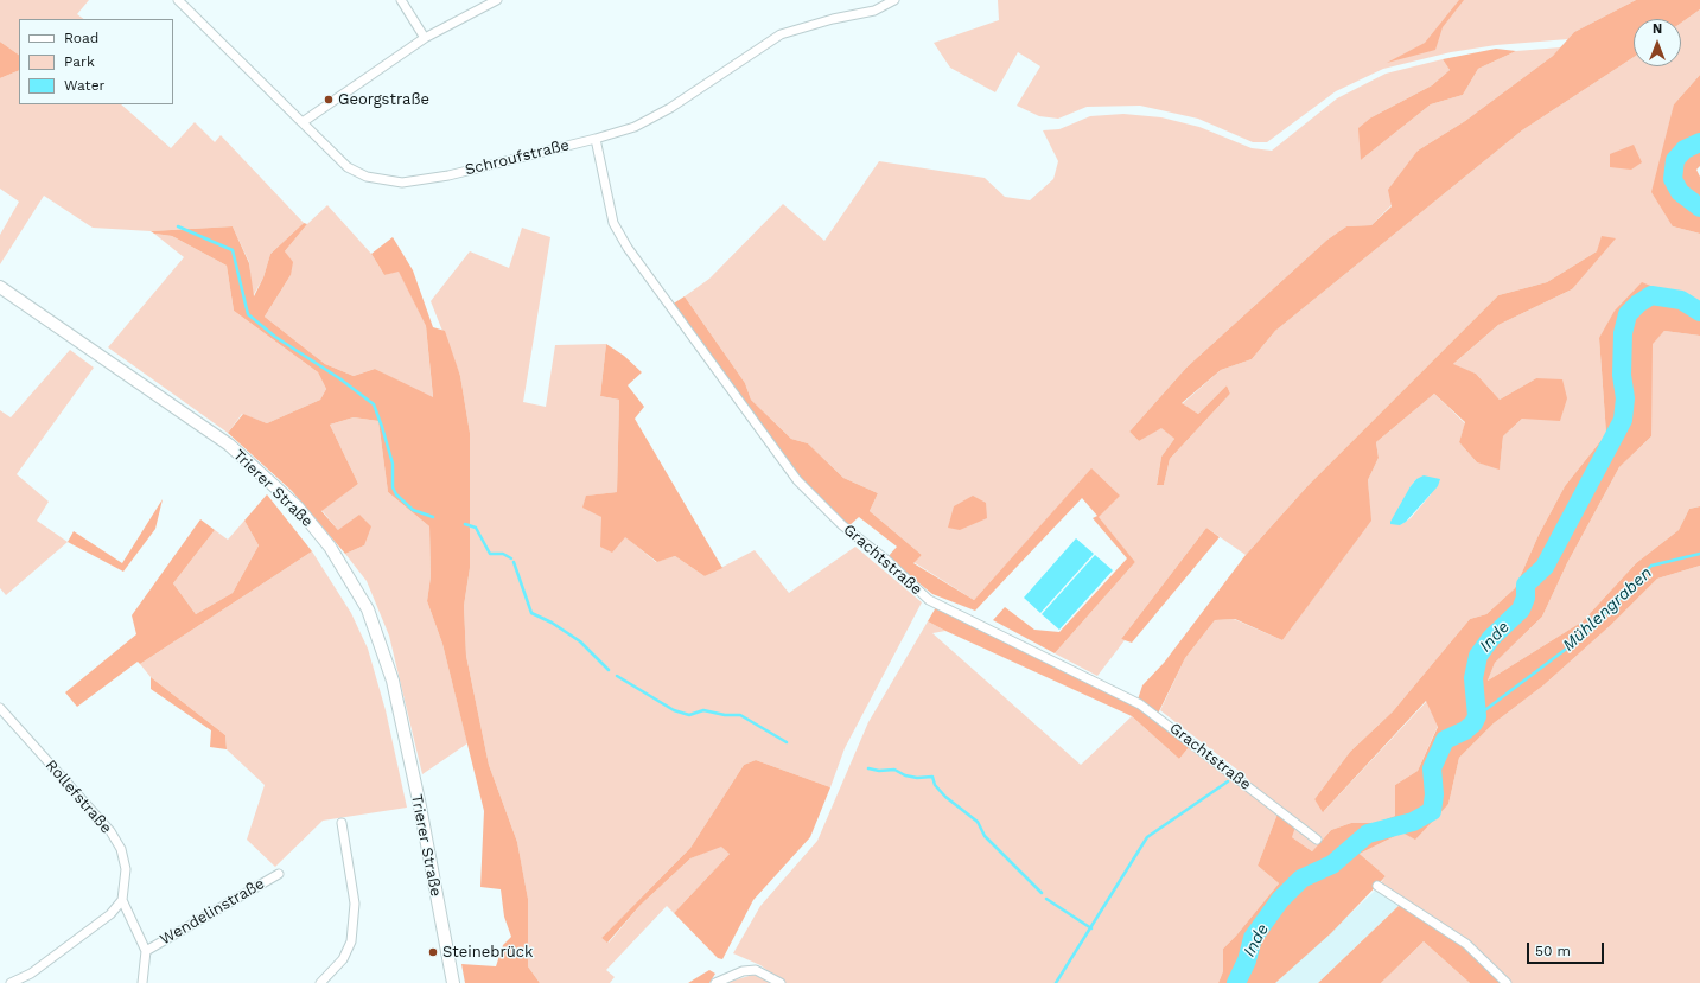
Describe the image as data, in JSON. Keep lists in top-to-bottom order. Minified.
{"streets":{"main road":["Trierer Straße"],"street":["Schroufstraße","Grachtstraße","Rollefstraße","Wendelinstraße"]},"crossings":[["Schroufstraße","Grachtstraße"],["Rollefstraße","Wendelinstraße"]],"water":["Mühlengraben","Inde"],"places":["Georgstraße","Steinebrück"],"legend":["Road","Park","Water"],"scale_bar":"50 m","north":"top"}
